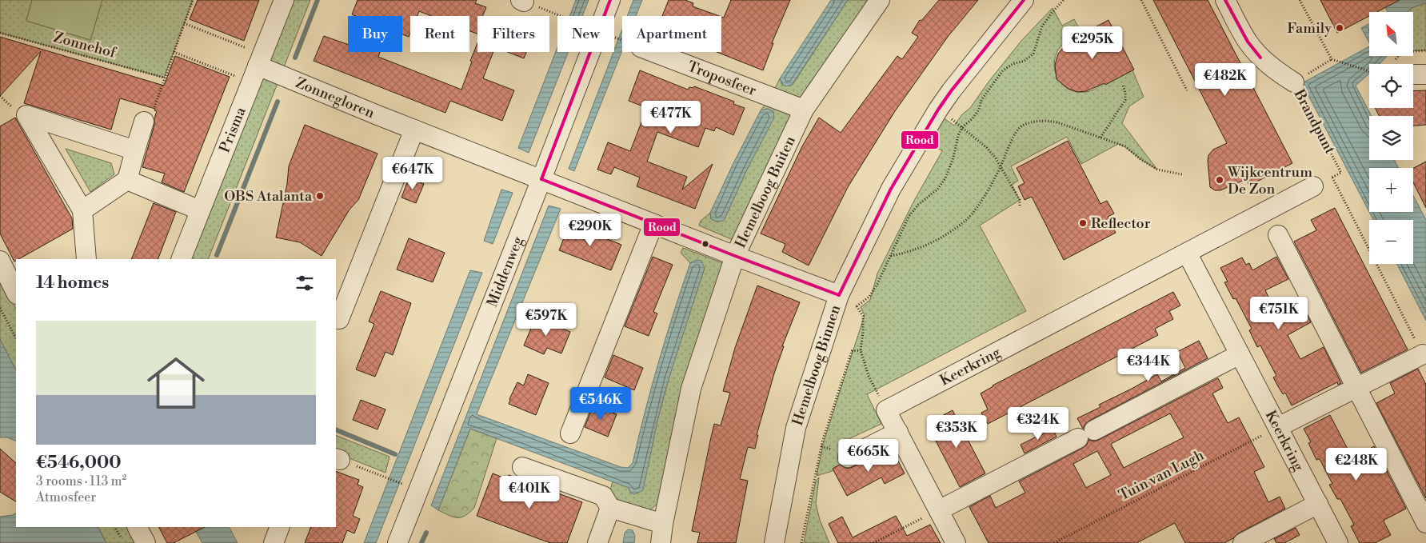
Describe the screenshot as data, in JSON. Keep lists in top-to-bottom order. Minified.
{"streets":{"street":["Troposfeer","Zonnegloren","Brandpunt","Prisma","Hemelboog Buiten","Middenweg","Hemelboog Binnen","Keerkring"],"path":["Zonnehof","Tuin van Lugh"]},"crossings":[["Troposfeer","Hemelboog Buiten"],["Zonnegloren","Prisma"],["Zonnegloren","Hemelboog Buiten"],["Zonnegloren","Middenweg"],["Zonnegloren","Hemelboog Binnen"],["Keerkring","Tuin van Lugh"]],"places":["Family","Wijkcentrum De Zon","OBS Atalanta","Reflector"],"lines":["transit line Rood"],"north":"top left","page":{"map_buttons":["+","−"],"chip":["Buy","Rent","Filters","New","Apartment"],"price":["€295K","€482K","€477K","€647K","€290K","€751K","€597K","€344K","€546K","€324K","€353K","€665K","€248K","€401K"],"heading":"14 homes","list":[{"name":"€546,000","note":"3 rooms · 113 m² · Atmosfeer"}]}}
